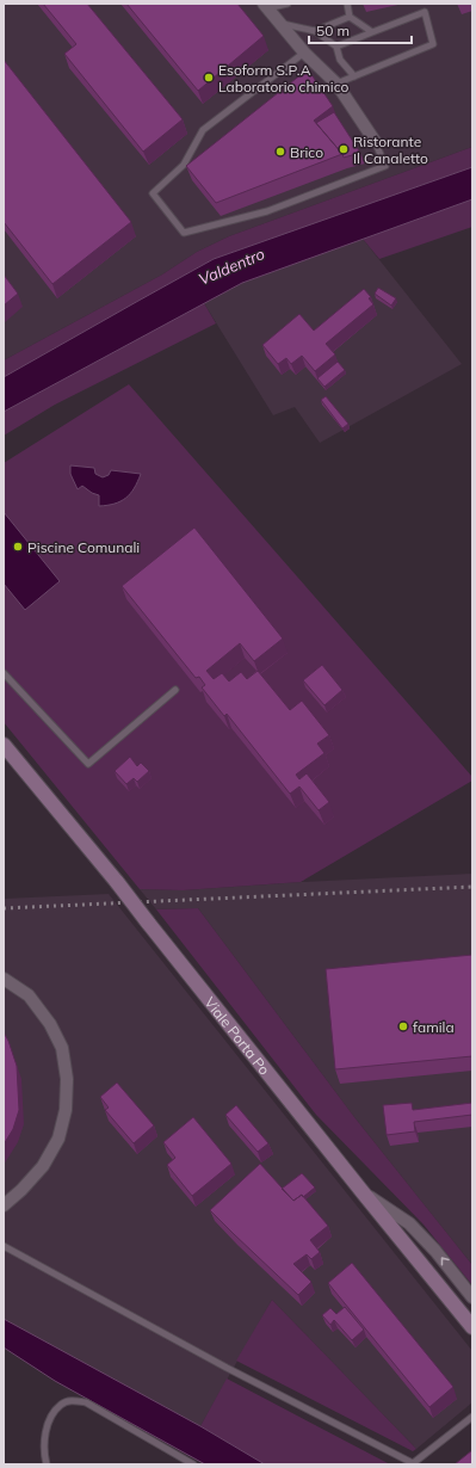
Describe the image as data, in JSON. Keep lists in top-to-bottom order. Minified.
{"streets":{"main road":["Viale Porta Po"]},"water":["Valdentro"],"places":["Esoform S.P.A Laboratorio chimico","Ristorante Il Canaletto","Brico","Piscine Comunali","famila"],"scale_bar":"50 m"}
